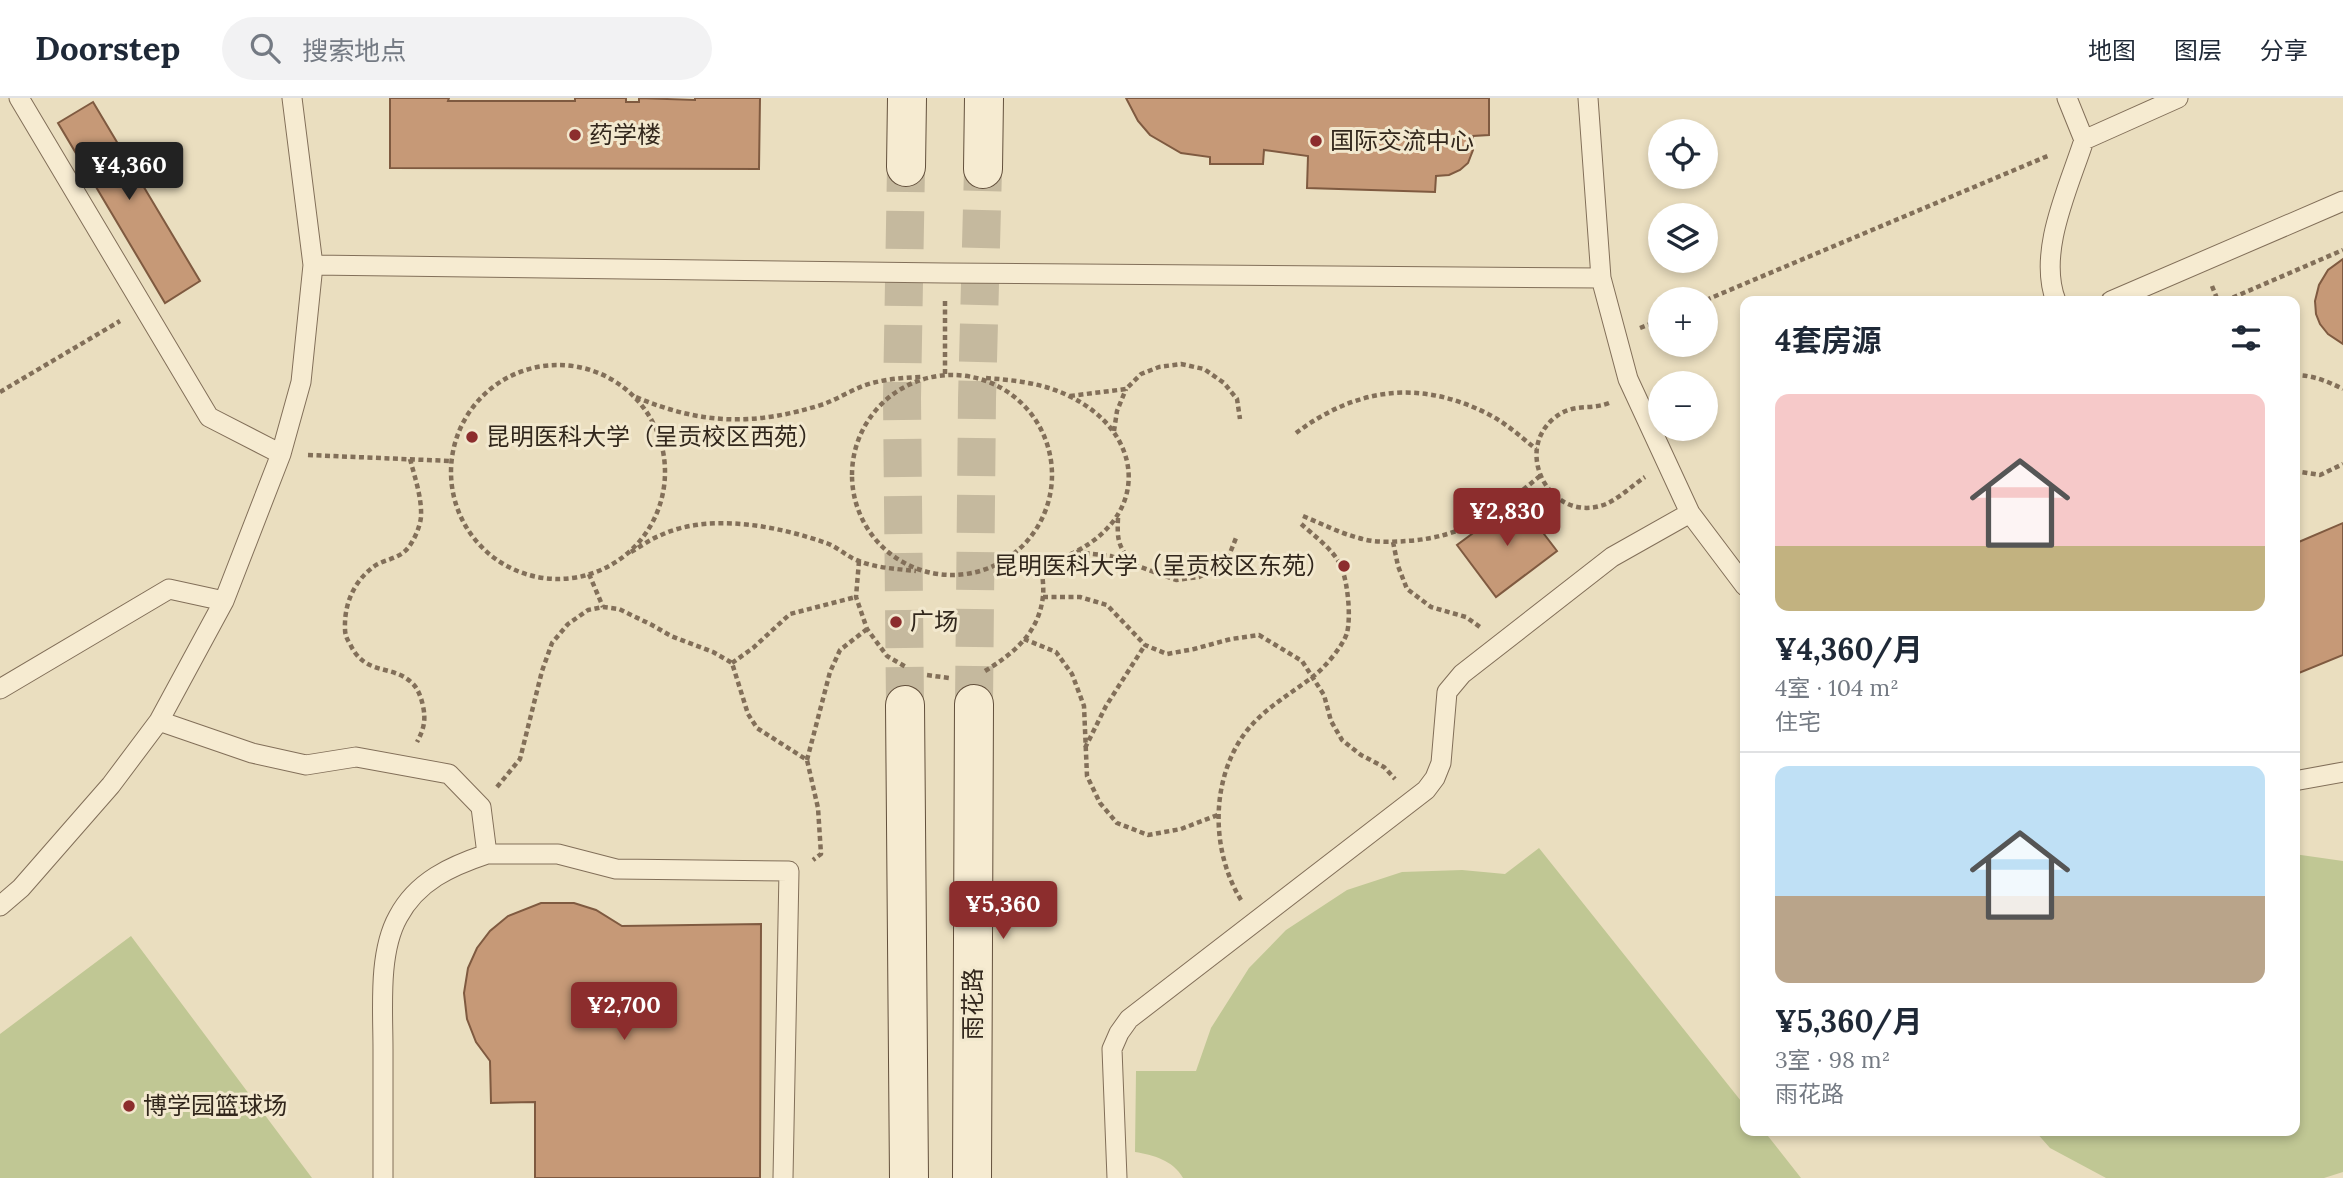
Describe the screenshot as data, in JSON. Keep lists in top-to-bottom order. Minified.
{"streets":{"street":["雨花路"]},"places":["药学楼","国际交流中心","昆明医科大学（呈贡校区西苑）","昆明医科大学（呈贡校区东苑）","广场","博学园篮球场"],"page":{"header":"Doorstep","search":"搜索地点","nav":["地图","图层","分享"],"map_buttons":["+","−"],"price":["¥4,360","¥2,830","¥5,360","¥2,700"],"heading":"4套房源","list":[{"name":"¥4,360/月","note":"4室 · 104 m² · 住宅"},{"name":"¥5,360/月","note":"3室 · 98 m² · 雨花路"}]}}
